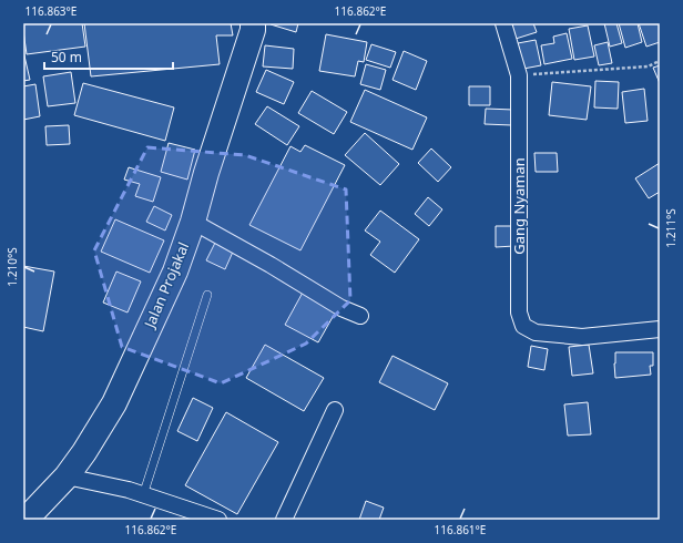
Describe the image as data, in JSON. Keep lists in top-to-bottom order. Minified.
{"streets":{"main road":["Jalan Projakal"],"street":["Gang Nyaman"]},"scale_bar":"50 m","coordinates":["116.863°E","116.862°E","1.211°S","1.210°S","116.861°E"]}
